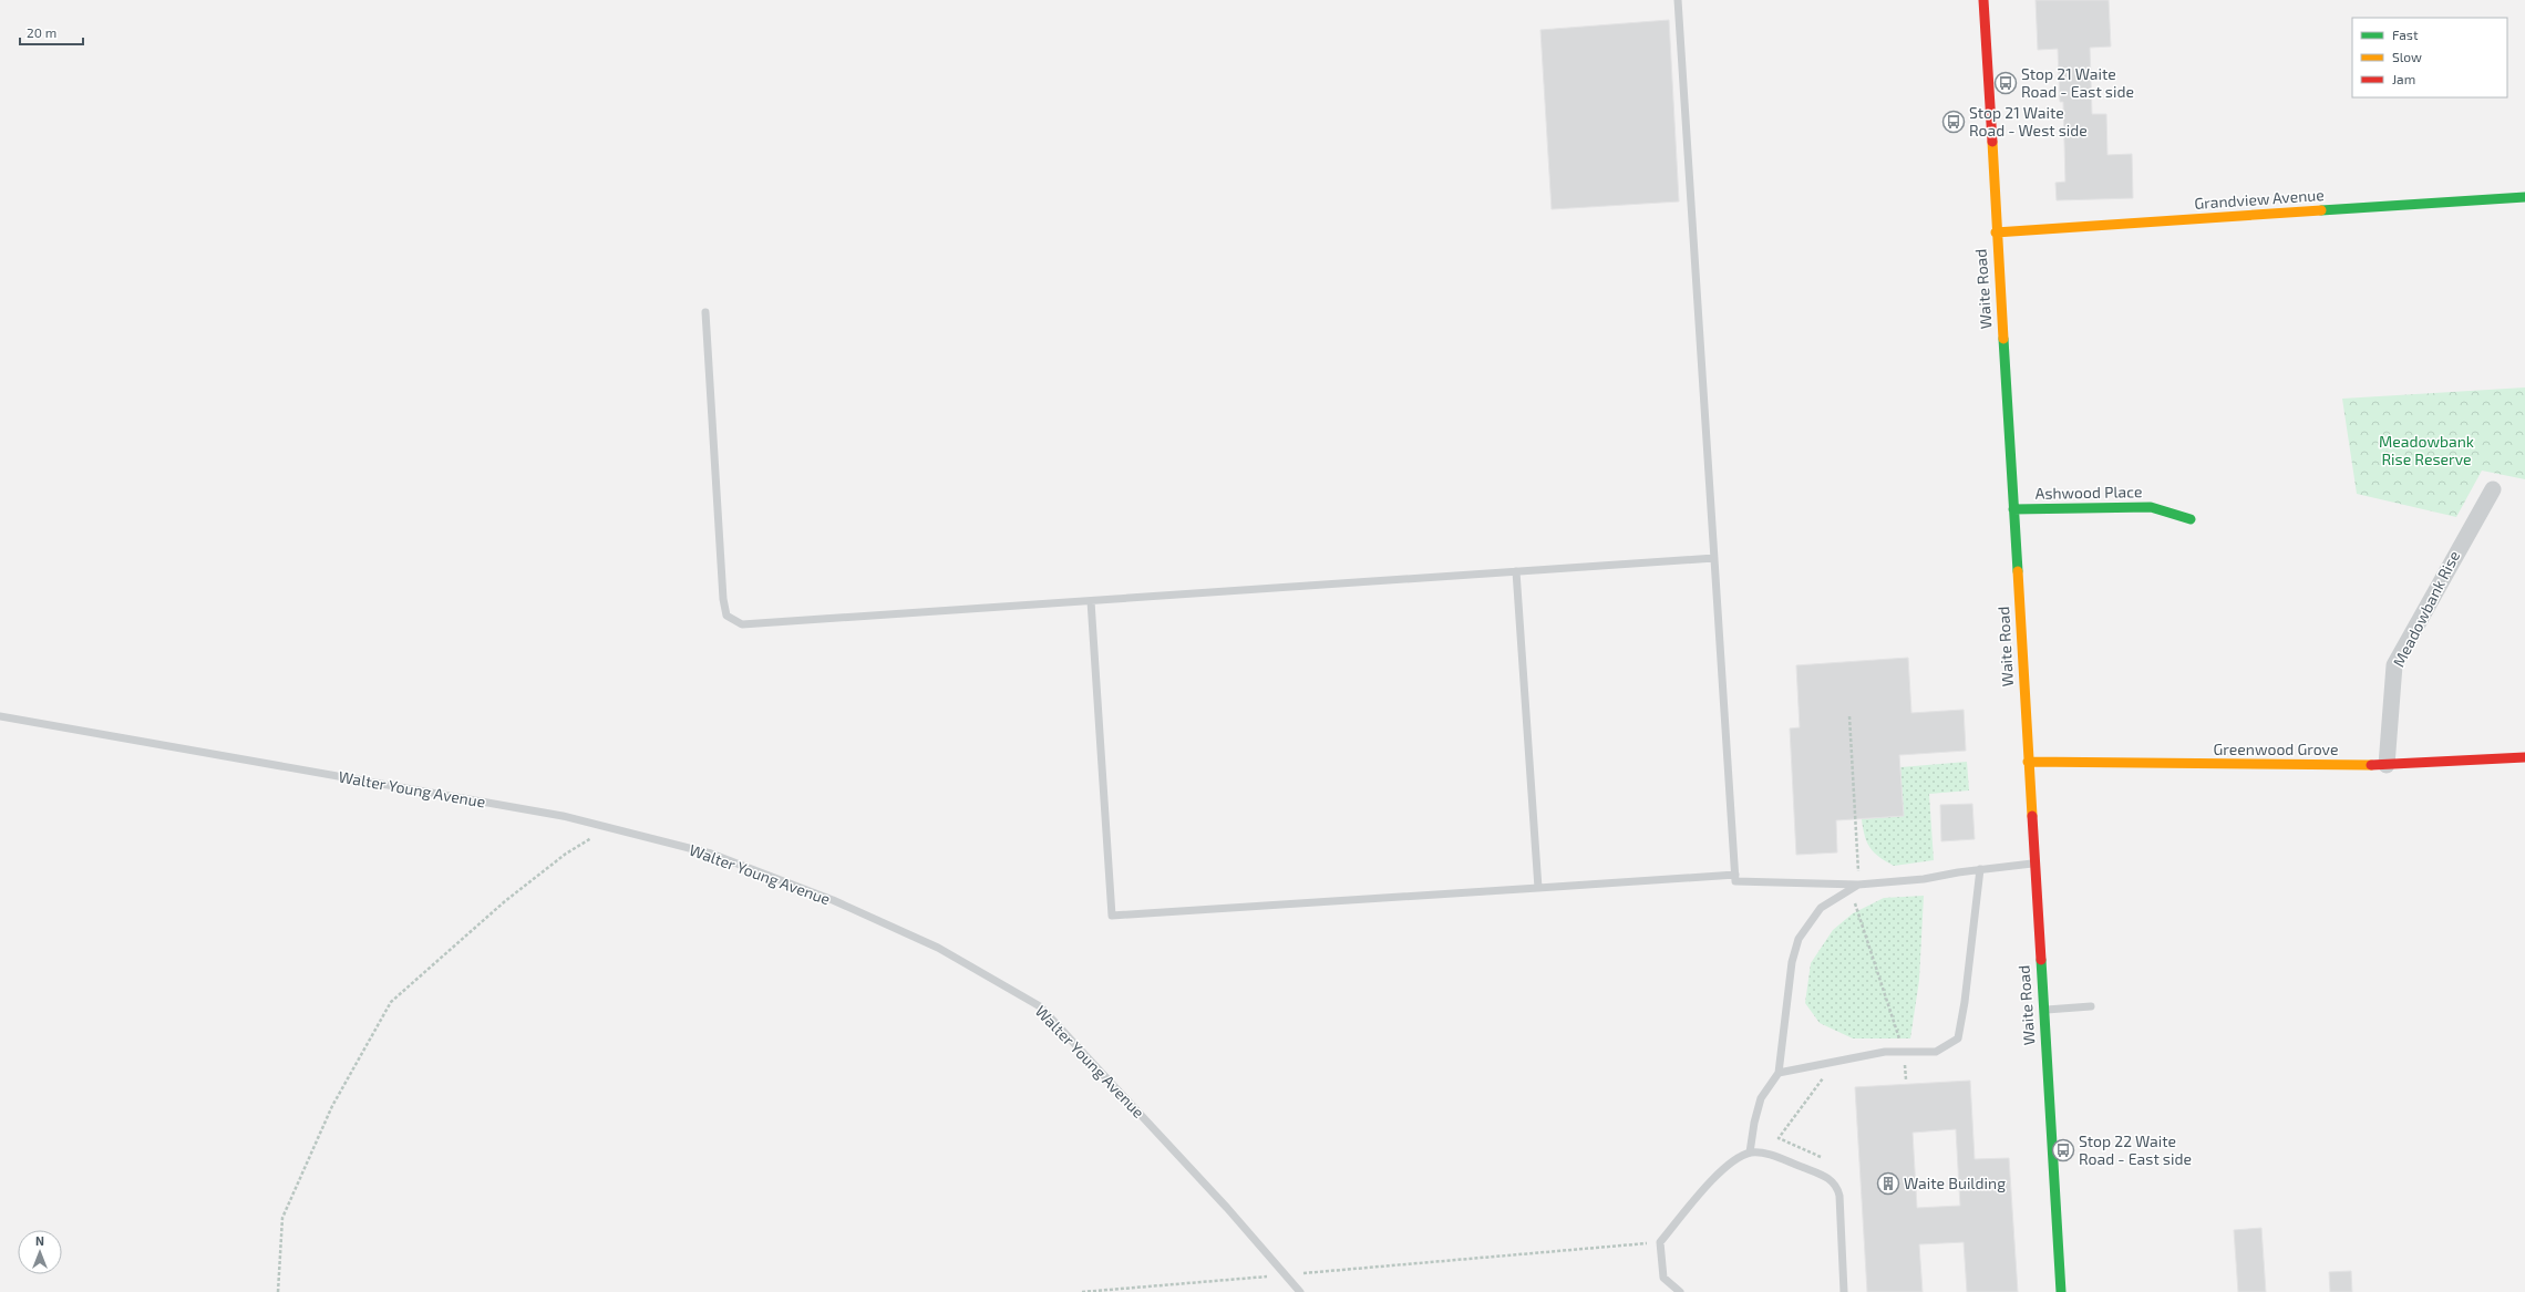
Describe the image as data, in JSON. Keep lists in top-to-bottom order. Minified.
{"streets":{"street":["Grandview Avenue","Waite Road","Ashwood Place","Meadowbank Rise","Greenwood Grove"],"lane":["Walter Young Avenue"]},"crossings":[["Grandview Avenue","Waite Road"],["Waite Road","Ashwood Place"],["Waite Road","Greenwood Grove"],["Meadowbank Rise","Greenwood Grove"]],"parks":["Meadowbank Rise Reserve"],"places":{"bus stop":["Stop 21 Waite Road - East side","Stop 21 Waite Road - West side","Stop 22 Waite Road - East side"],"building":["Waite Building"]},"legend":["Fast","Slow","Jam"],"scale_bar":"20 m","north":"top"}
